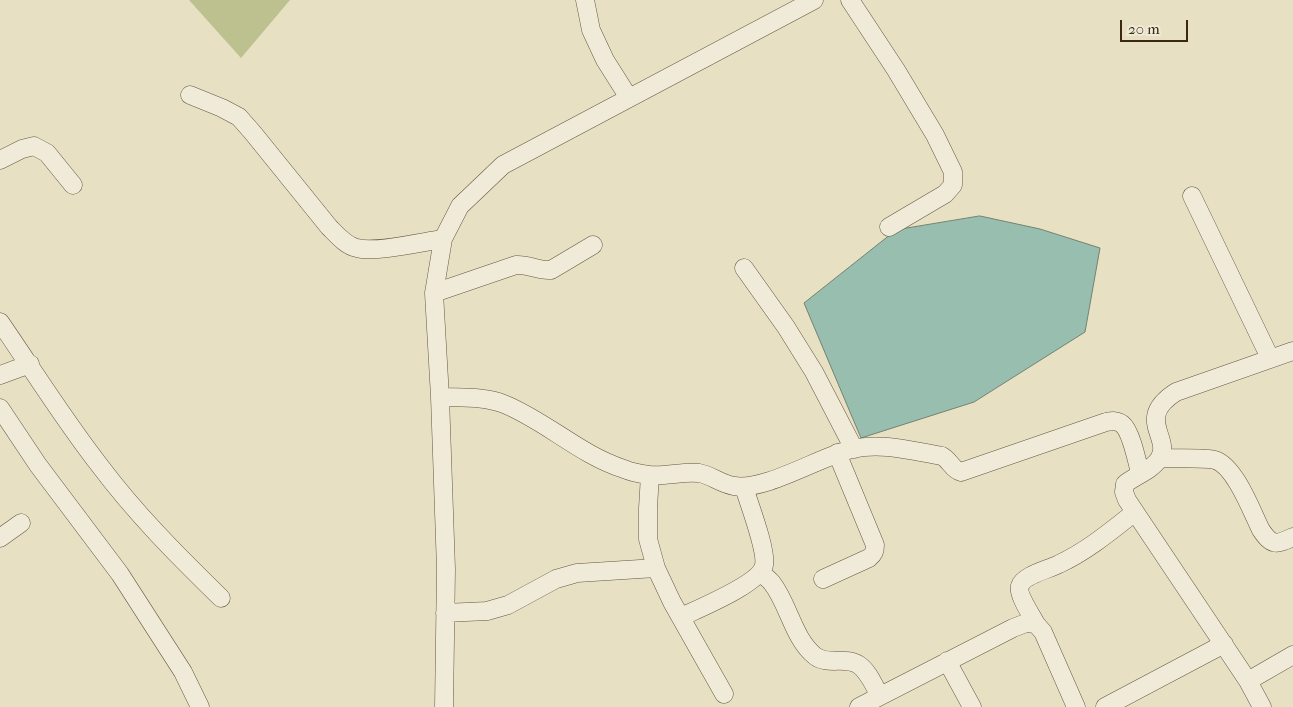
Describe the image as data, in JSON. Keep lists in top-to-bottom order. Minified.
{"scale_bar":"20 m"}
